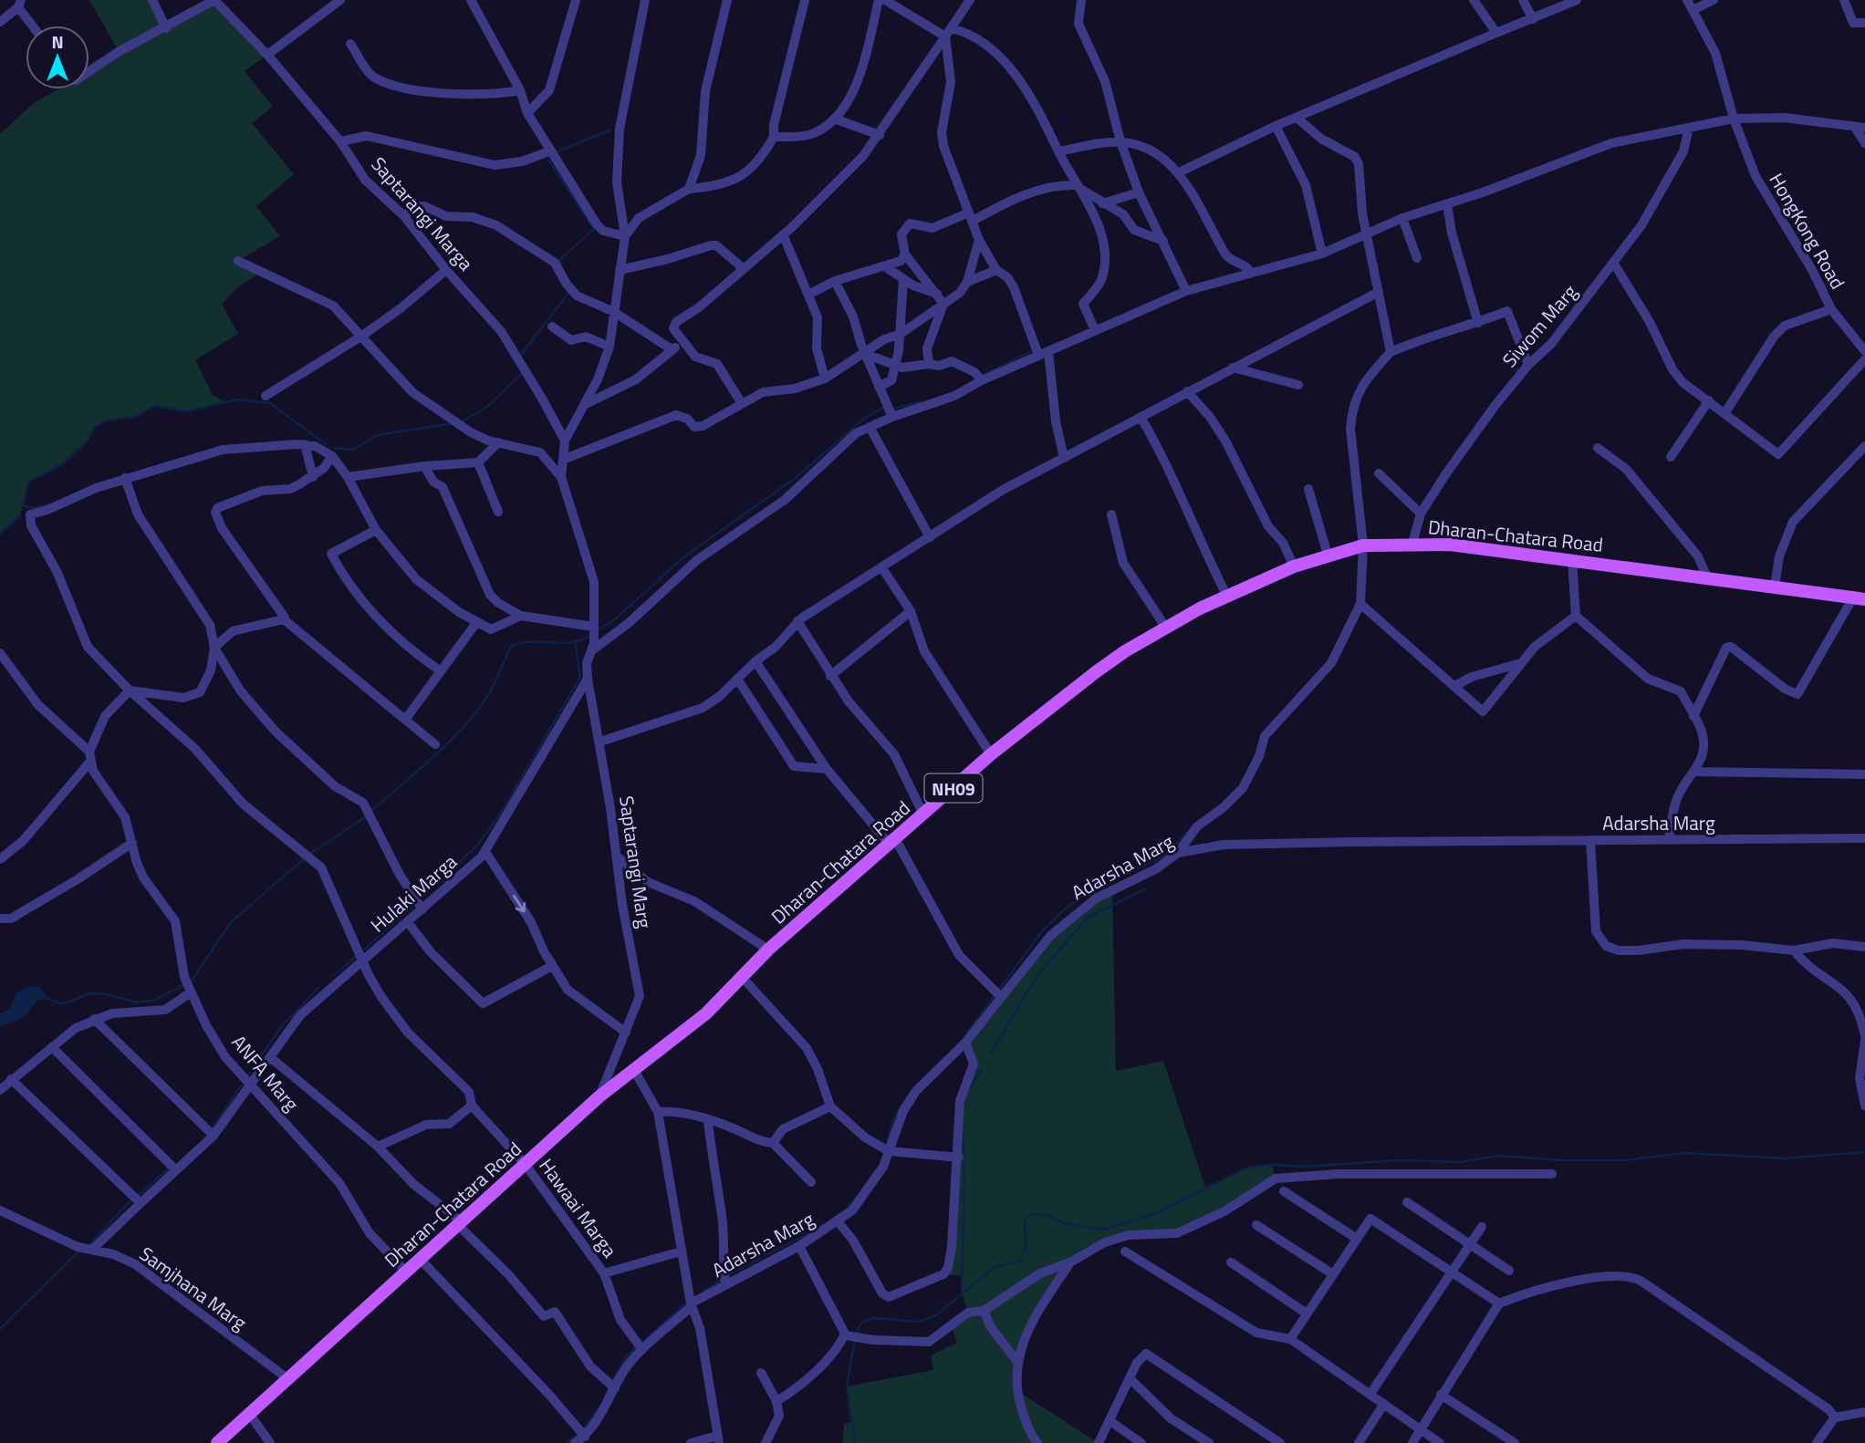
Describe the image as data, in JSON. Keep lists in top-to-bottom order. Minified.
{"streets":{"main road":["Dharan-Chatara Road","NH09"],"street":["Saptarangi Marga","HongKong Road","Siwom Marg","Adarsha Marg","Saptarangi Marg","Hulaki Marga","ANFA Marg","Hawaai Marga","Samjhana Marg"]},"crossings":[["Siwom Marg","Dharan-Chatara Road"],["Dharan-Chatara Road","Saptarangi Marg"],["Dharan-Chatara Road","ANFA Marg"],["Dharan-Chatara Road","Hawaai Marga"],["Dharan-Chatara Road","Samjhana Marg"],["Saptarangi Marg","Hulaki Marga"],["Hulaki Marga","ANFA Marg"],["Hulaki Marga","Hawaai Marga"],["Hulaki Marga","Samjhana Marg"]],"north":"top"}
